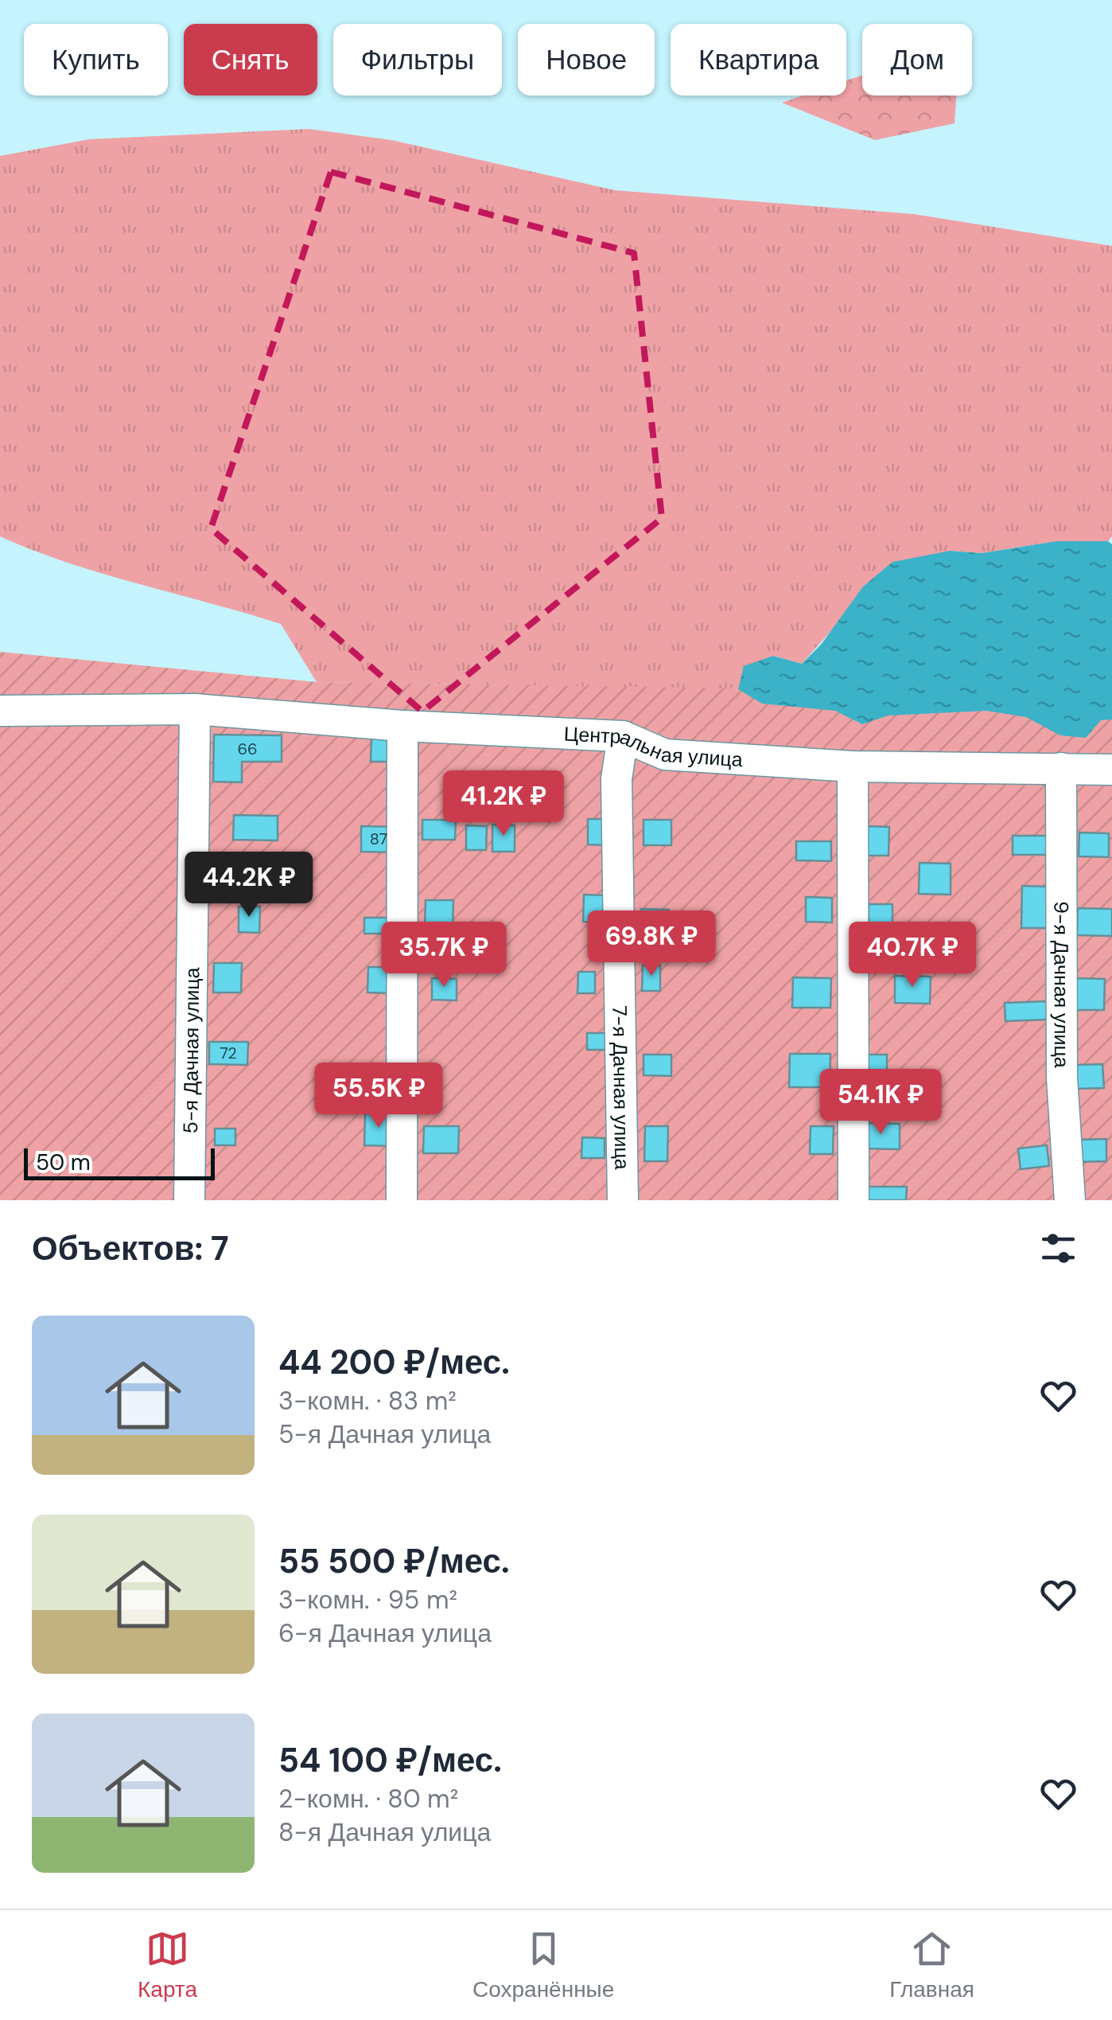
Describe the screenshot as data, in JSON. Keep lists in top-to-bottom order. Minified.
{"streets":{"street":["Центральная улица","9-я Дачная улица","5-я Дачная улица","7-я Дачная улица"]},"crossings":[["Центральная улица","9-я Дачная улица"],["Центральная улица","5-я Дачная улица"],["Центральная улица","7-я Дачная улица"]],"house_numbers":["66","87","72"],"scale_bar":"50 m","page":{"chip":["Купить","Снять","Фильтры","Новое","Квартира","Дом"],"price":["41.2K ₽","44.2K ₽","69.8K ₽","35.7K ₽","40.7K ₽","55.5K ₽","54.1K ₽"],"scale":"50 m","heading":"Объектов: 7","list":[{"name":"44 200 ₽/мес.","note":"3-комн. · 83 m² · 5-я Дачная улица"},{"name":"55 500 ₽/мес.","note":"3-комн. · 95 m² · 6-я Дачная улица"},{"name":"54 100 ₽/мес.","note":"2-комн. · 80 m² · 8-я Дачная улица"}],"tabs":["Карта","Сохранённые","Главная"]}}
